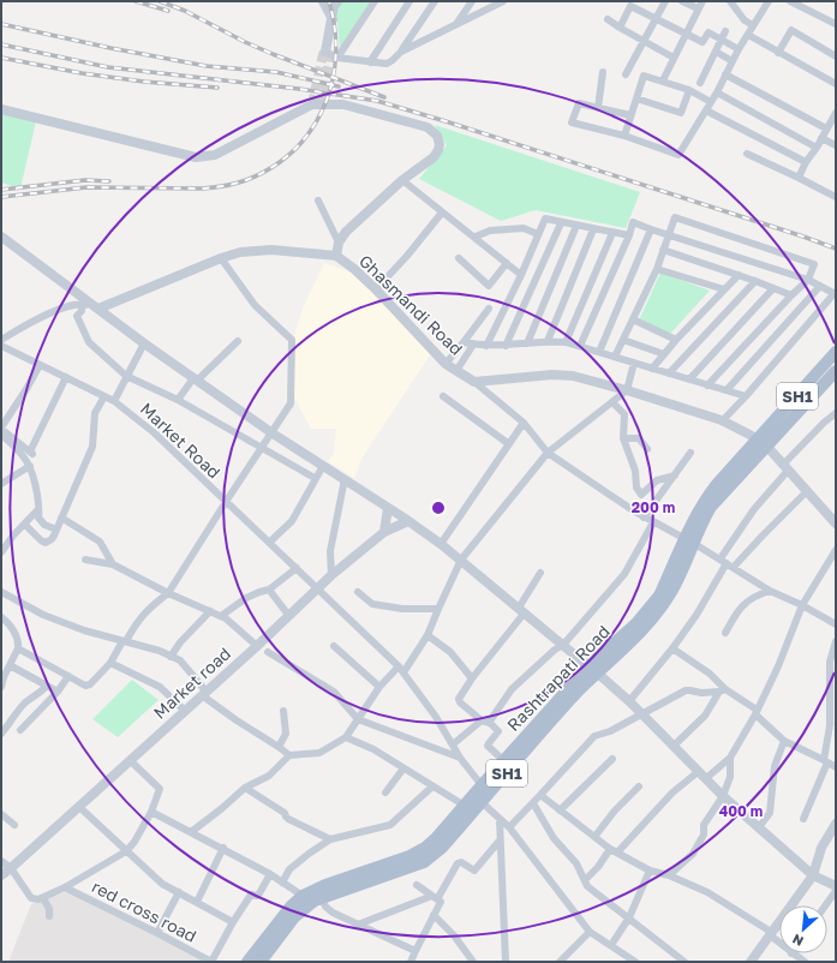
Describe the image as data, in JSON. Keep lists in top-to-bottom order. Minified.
{"streets":{"main road":["SH1","Rashtrapati Road"],"street":["Ghasmandi Road","Market Road","Market road","red cross road"]},"crossings":[["Market Road","Rashtrapati Road"],["Market Road","Market road"]],"north":"bottom left","rings":["200 m","400 m"]}
